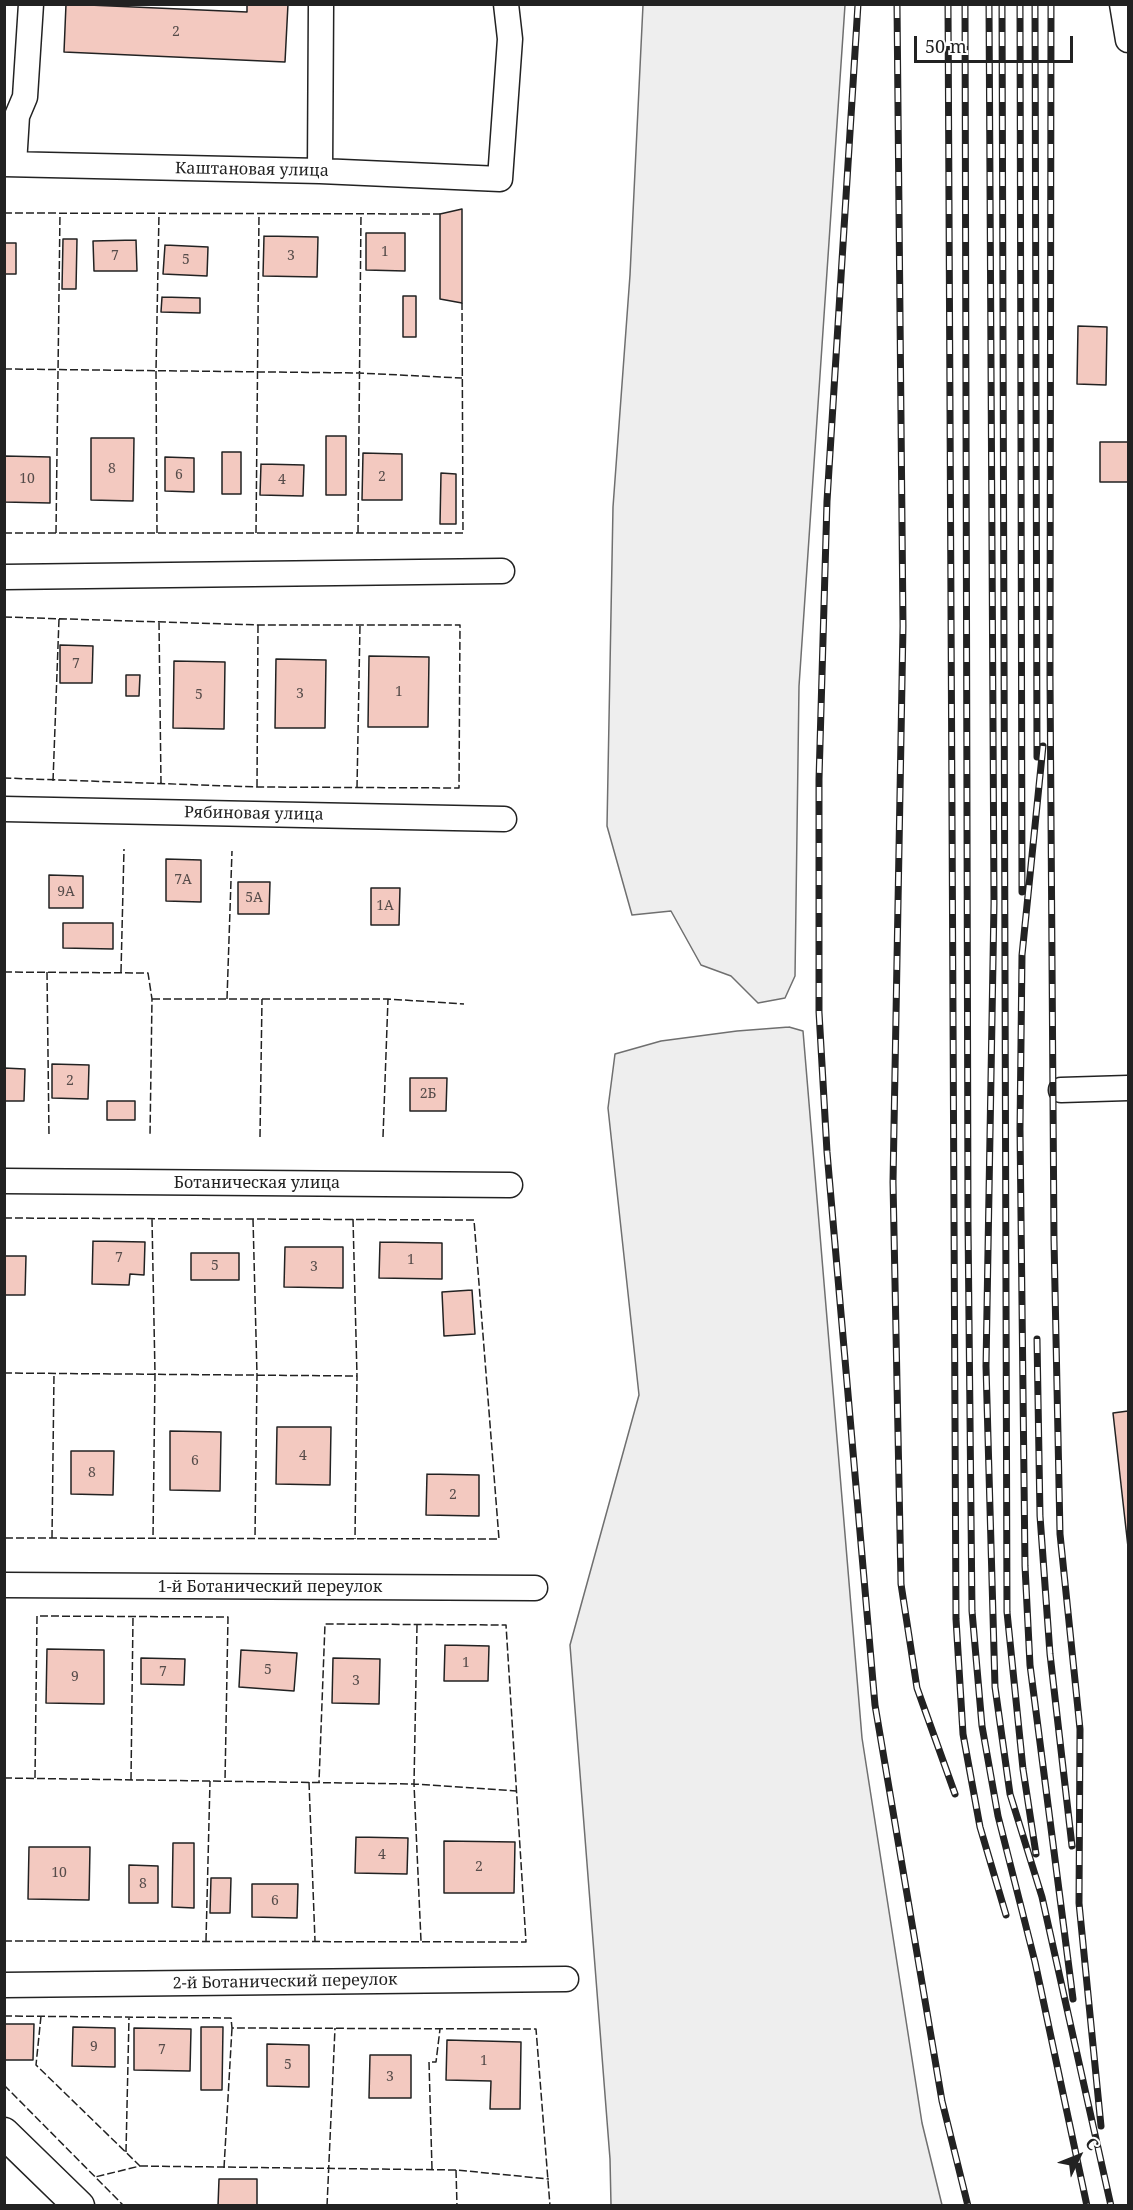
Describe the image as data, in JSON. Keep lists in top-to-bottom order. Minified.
{"streets":{"street":["Каштановая улица","Рябиновая улица","Ботаническая улица","1-й Ботанический переулок","2-й Ботанический переулок"]},"house_numbers":["2","1","7","3","5","8","6","2","10","4","7","1","3","5","7А","9А","5А","1А","2","2Б","7","1","5","3","4","6","8","2","1","5","7","9","3","4","2","10","8","6","9","7","1","5","3"],"scale_bar":"50 m","north":"top right"}
